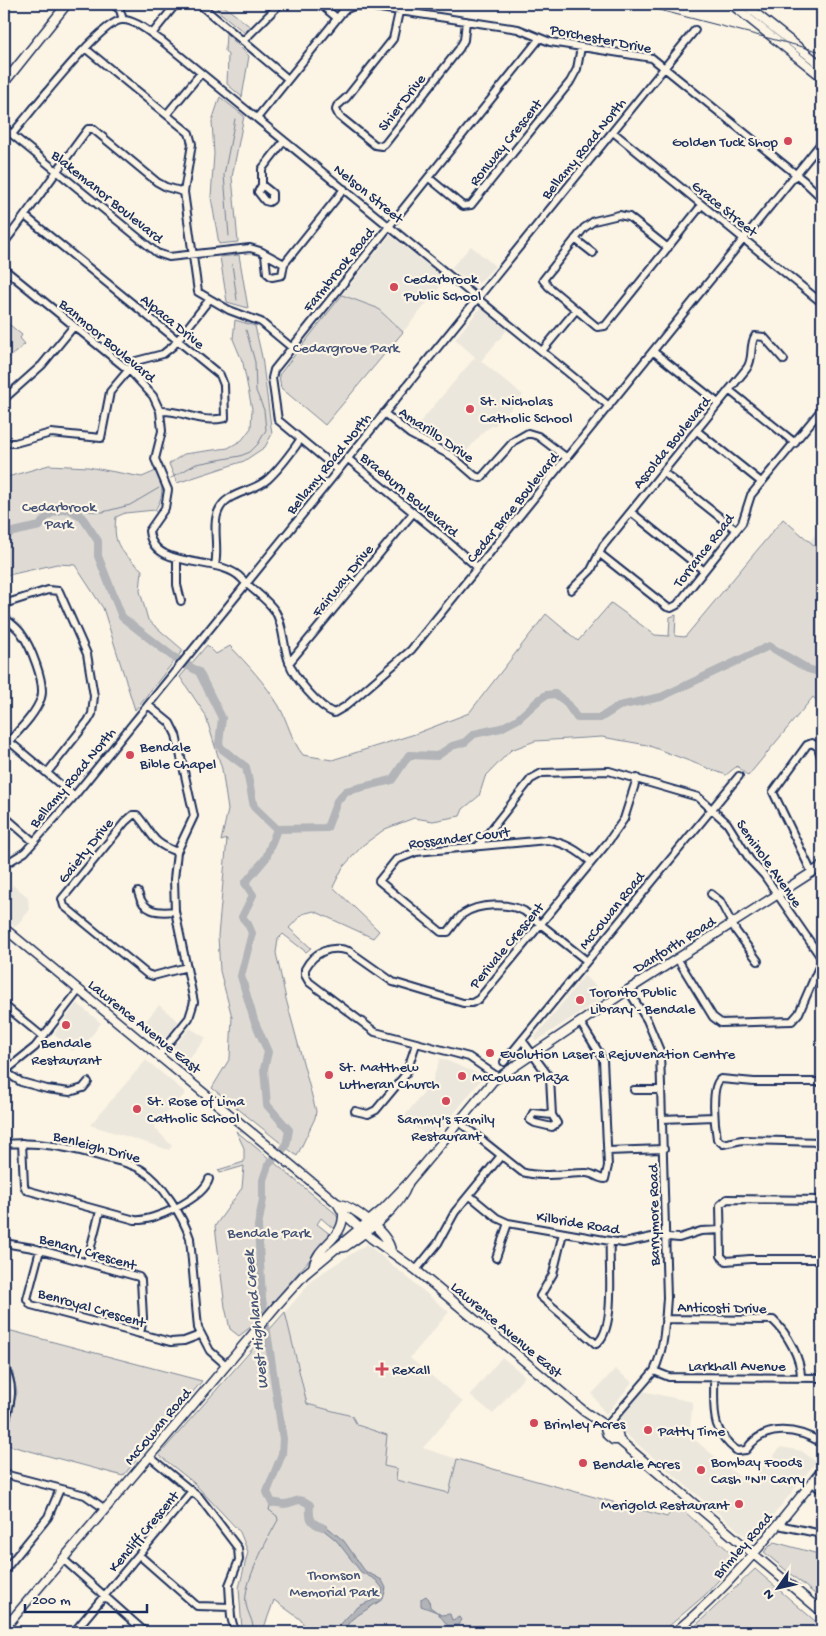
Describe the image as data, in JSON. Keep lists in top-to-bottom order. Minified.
{"streets":{"main road":["McCowan Road","Danforth Road","Lawrence Avenue East","Brimley Road"],"street":["Porchester Drive","Shier Drive","Ronway Crescent","Bellamy Road North","Nelson Street","Blakemanor Boulevard","Grace Street","Farmbrook Road","Alpaca Drive","Banmoor Boulevard","Amarillo Drive","Ascolda Boulevard","Braeburn Boulevard","Cedar Brae Boulevard","Torrance Road","Fairway Drive","Rossander Court","Gaiety Drive","Seminole Avenue","Perivale Crescent","Benleigh Drive","Barrymore Road","Kilbride Road","Benary Crescent","Benroyal Crescent","Anticosti Drive","Larkhall Avenue","Kencliff Crescent"]},"crossings":[["Porchester Drive","Shier Drive"],["Porchester Drive","Ronway Crescent"],["Porchester Drive","Bellamy Road North"],["Porchester Drive","Nelson Street"],["Porchester Drive","Farmbrook Road"],["Ronway Crescent","Farmbrook Road"],["Bellamy Road North","Nelson Street"],["Bellamy Road North","Grace Street"],["Bellamy Road North","Farmbrook Road"],["Bellamy Road North","Banmoor Boulevard"],["Bellamy Road North","Amarillo Drive"],["Bellamy Road North","Braeburn Boulevard"],["Bellamy Road North","Cedar Brae Boulevard"],["Nelson Street","Farmbrook Road"],["Nelson Street","Cedar Brae Boulevard"],["Grace Street","Cedar Brae Boulevard"],["Alpaca Drive","Banmoor Boulevard"],["Banmoor Boulevard","Cedar Brae Boulevard"],["Amarillo Drive","Cedar Brae Boulevard"],["Ascolda Boulevard","Torrance Road"],["Braeburn Boulevard","Cedar Brae Boulevard"],["Braeburn Boulevard","Fairway Drive"],["Cedar Brae Boulevard","Fairway Drive"],["Rossander Court","Seminole Avenue"],["Rossander Court","McCowan Road"],["Rossander Court","Perivale Crescent"],["Seminole Avenue","McCowan Road"],["Seminole Avenue","Danforth Road"],["Seminole Avenue","Perivale Crescent"],["McCowan Road","Danforth Road"],["McCowan Road","Perivale Crescent"],["McCowan Road","Lawrence Avenue East"],["McCowan Road","Benleigh Drive"],["Danforth Road","Perivale Crescent"],["Danforth Road","Barrymore Road"],["Lawrence Avenue East","Barrymore Road"],["Lawrence Avenue East","Brimley Road"],["Benleigh Drive","Benroyal Crescent"],["Barrymore Road","Kilbride Road"],["Barrymore Road","Anticosti Drive"],["Barrymore Road","Larkhall Avenue"],["Benary Crescent","Benroyal Crescent"],["Anticosti Drive","Larkhall Avenue"]],"water":["West Highland Creek"],"parks":["Cedargrove Park","Cedarbrook Park","Bendale Park","Thomson Memorial Park"],"places":{"other":["Golden Tuck Shop","Cedarbrook Public School","St. Nicholas Catholic School","Bendale Bible Chapel","Toronto Public Library - Bendale","Bendale Restaurant","Evolution Laser & Rejuvenation Centre","St. Matthew Lutheran Church","McCowan Plaza","Sammy's Family Restaurant","St. Rose of Lima Catholic School","Brimley Acres","Patty Time","Bendale Acres","Bombay Foods Cash \"N\" Carry","Merigold Restaurant"],"health":["Rexall"]},"scale_bar":"200 m","north":"bottom left"}
